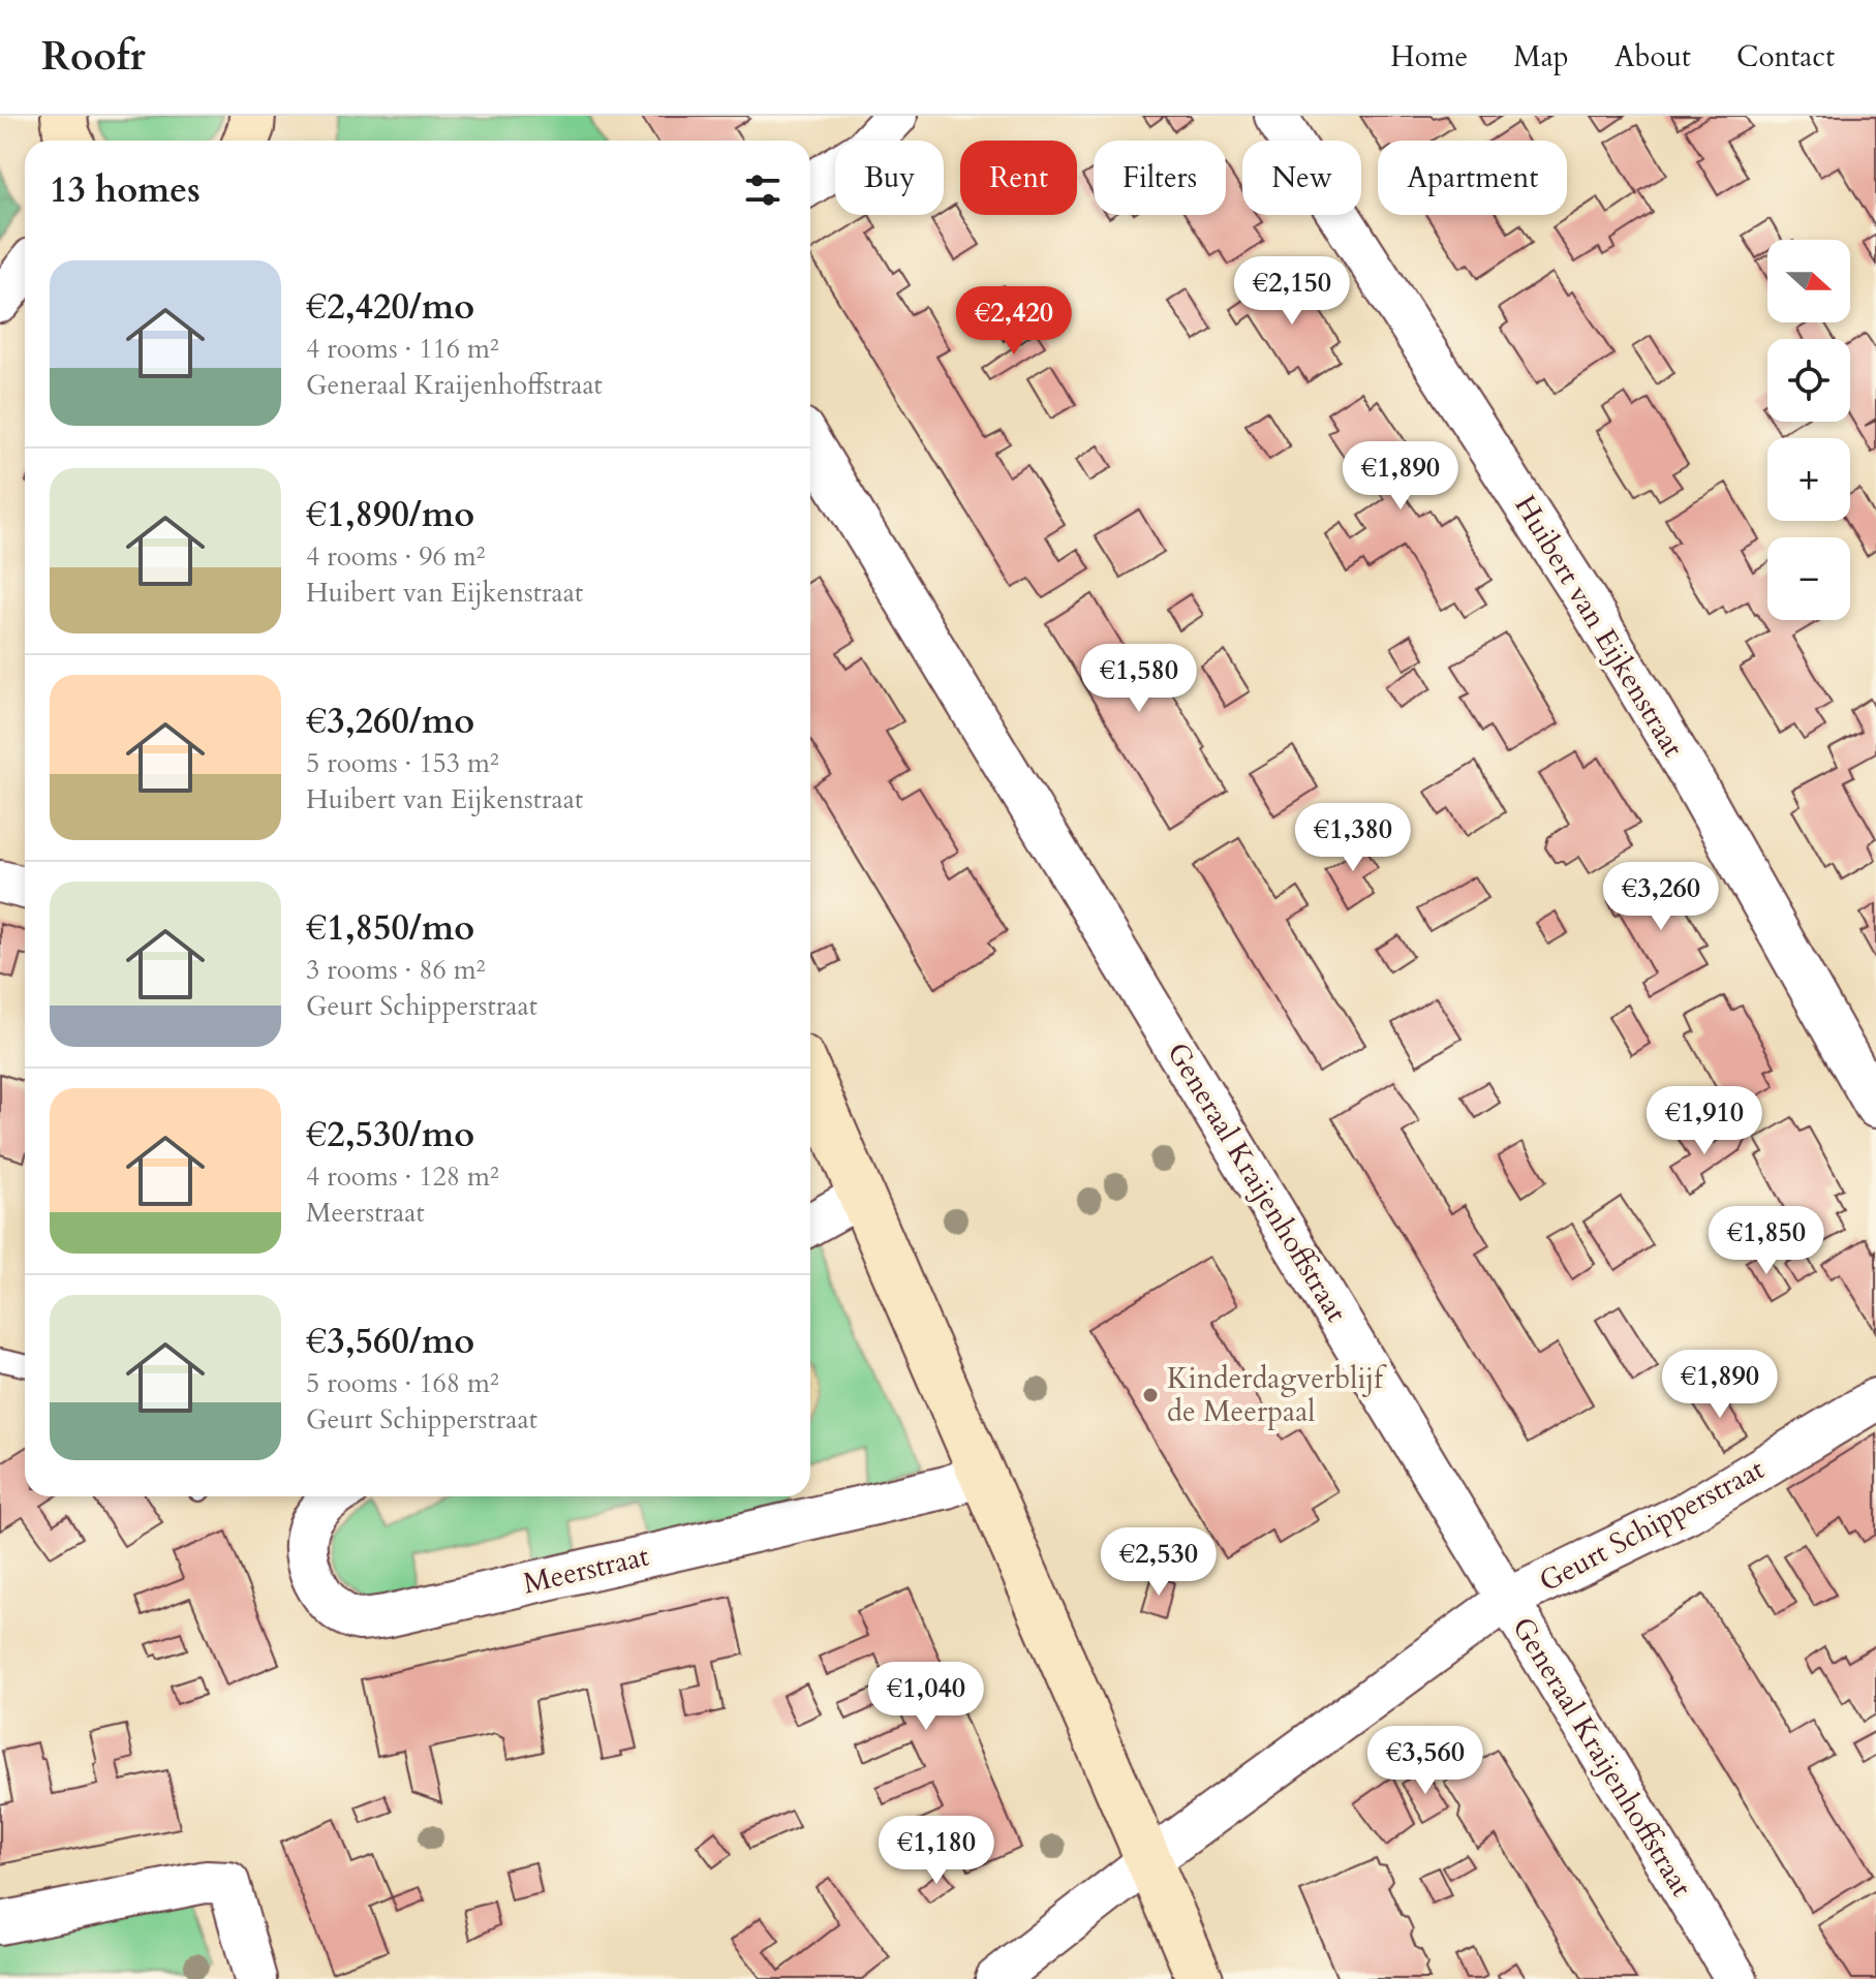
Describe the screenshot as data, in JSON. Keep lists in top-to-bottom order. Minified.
{"streets":{"street":["Huibert van Eijkenstraat","Generaal Kraijenhoffstraat","Geurt Schipperstraat","Meerstraat"]},"crossings":[["Generaal Kraijenhoffstraat","Geurt Schipperstraat"]],"places":["Kinderdagverblijf de Meerpaal"],"north":"right","page":{"header":"Roofr","nav":["Home","Map","About","Contact"],"chip":["Buy","Rent","Filters","New","Apartment"],"heading":"13 homes","map_buttons":["+","−"],"list":[{"name":"€2,420/mo","note":"4 rooms · 116 m² · Generaal Kraijenhoffstraat"},{"name":"€1,890/mo","note":"4 rooms · 96 m² · Huibert van Eijkenstraat"},{"name":"€3,260/mo","note":"5 rooms · 153 m² · Huibert van Eijkenstraat"},{"name":"€1,850/mo","note":"3 rooms · 86 m² · Geurt Schipperstraat"},{"name":"€2,530/mo","note":"4 rooms · 128 m² · Meerstraat"},{"name":"€3,560/mo","note":"5 rooms · 168 m² · Geurt Schipperstraat"}],"price":["€2,150","€2,420","€1,890","€1,580","€1,380","€3,260","€1,910","€1,850","€1,890","€2,530","€1,040","€3,560","€1,180"]}}
